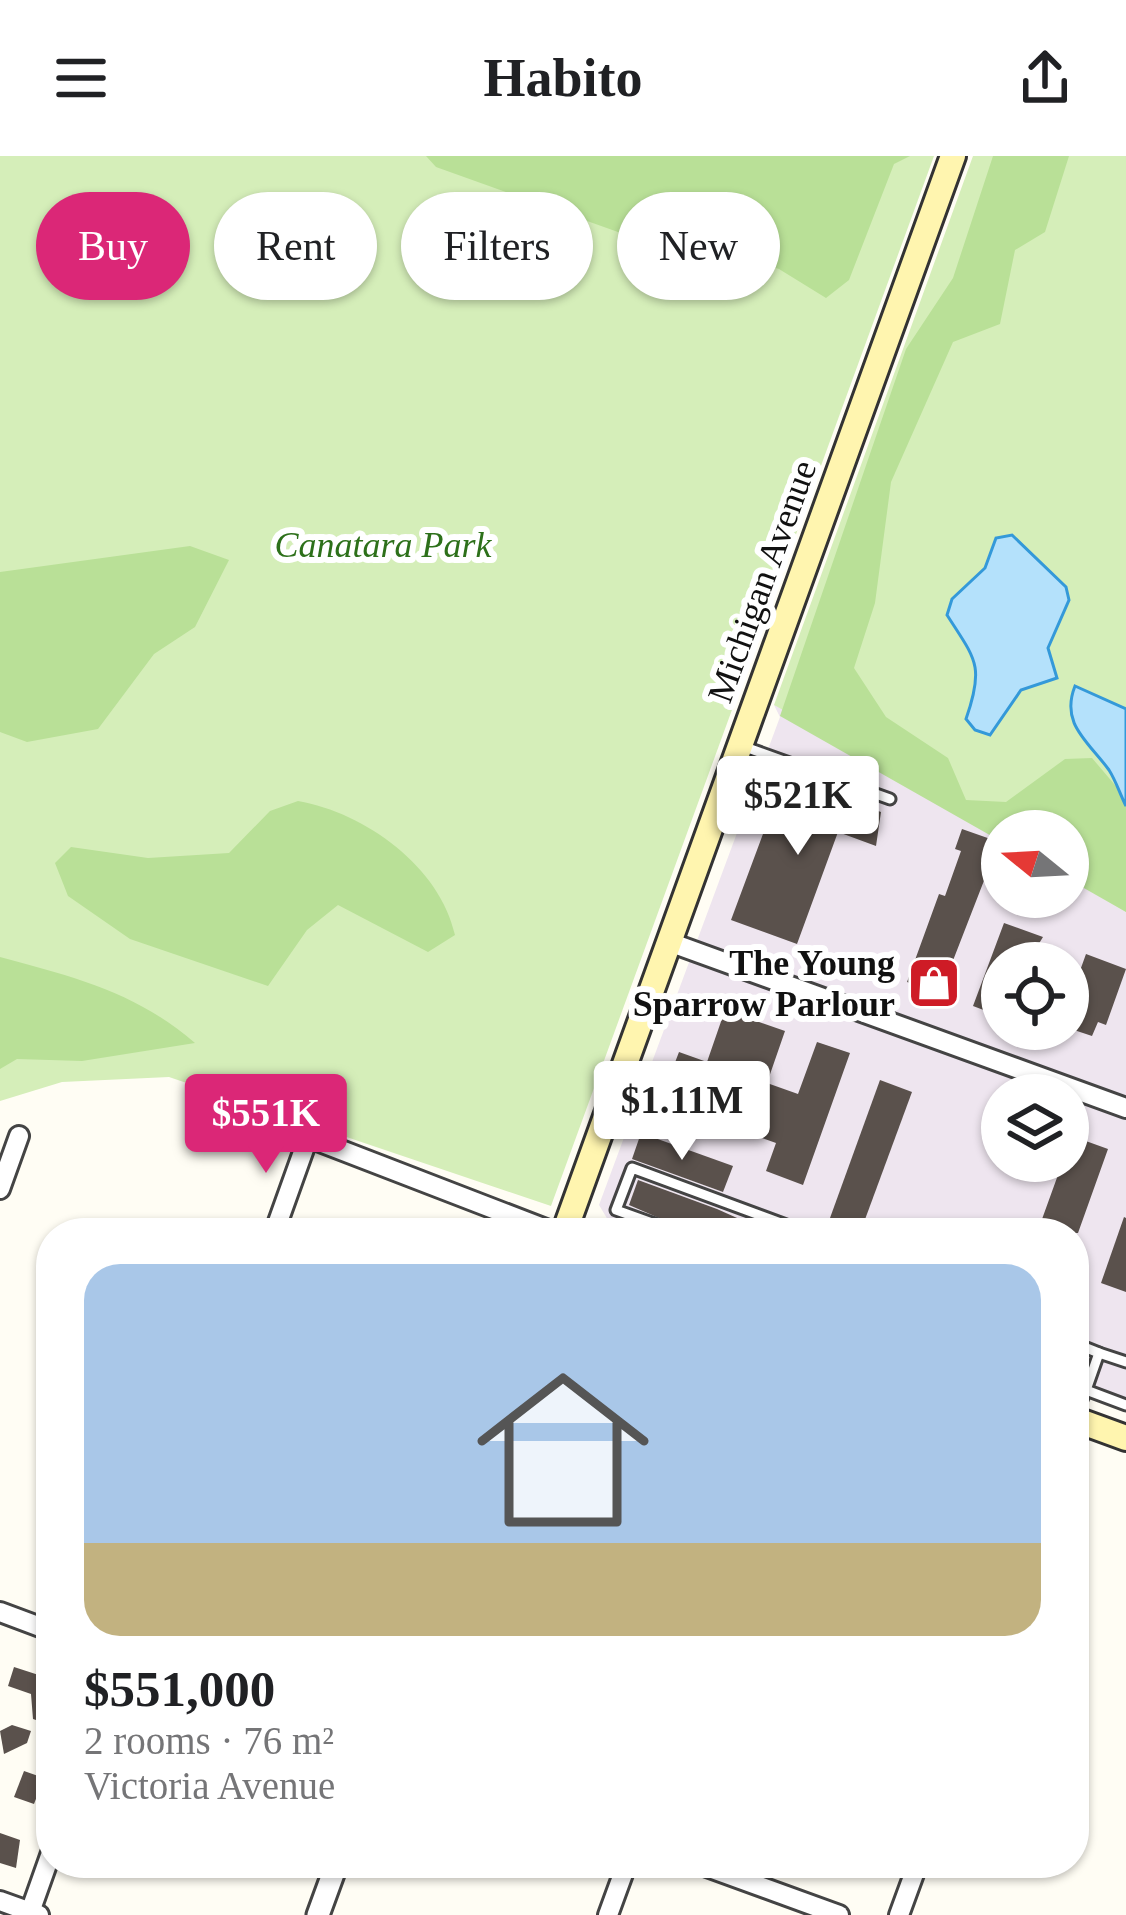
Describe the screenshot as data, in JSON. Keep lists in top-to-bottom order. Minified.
{"streets":{"main road":["Michigan Avenue"]},"parks":["Canatara Park"],"places":{"shop":["The Young Sparrow Parlour"]},"north":"left","page":{"header":"Habito","chip":["Buy","Rent","Filters","New"],"price":["$521K","$1.11M","$551K"],"list":[{"name":"$551,000","note":"2 rooms · 76 m² · Victoria Avenue"}]}}
